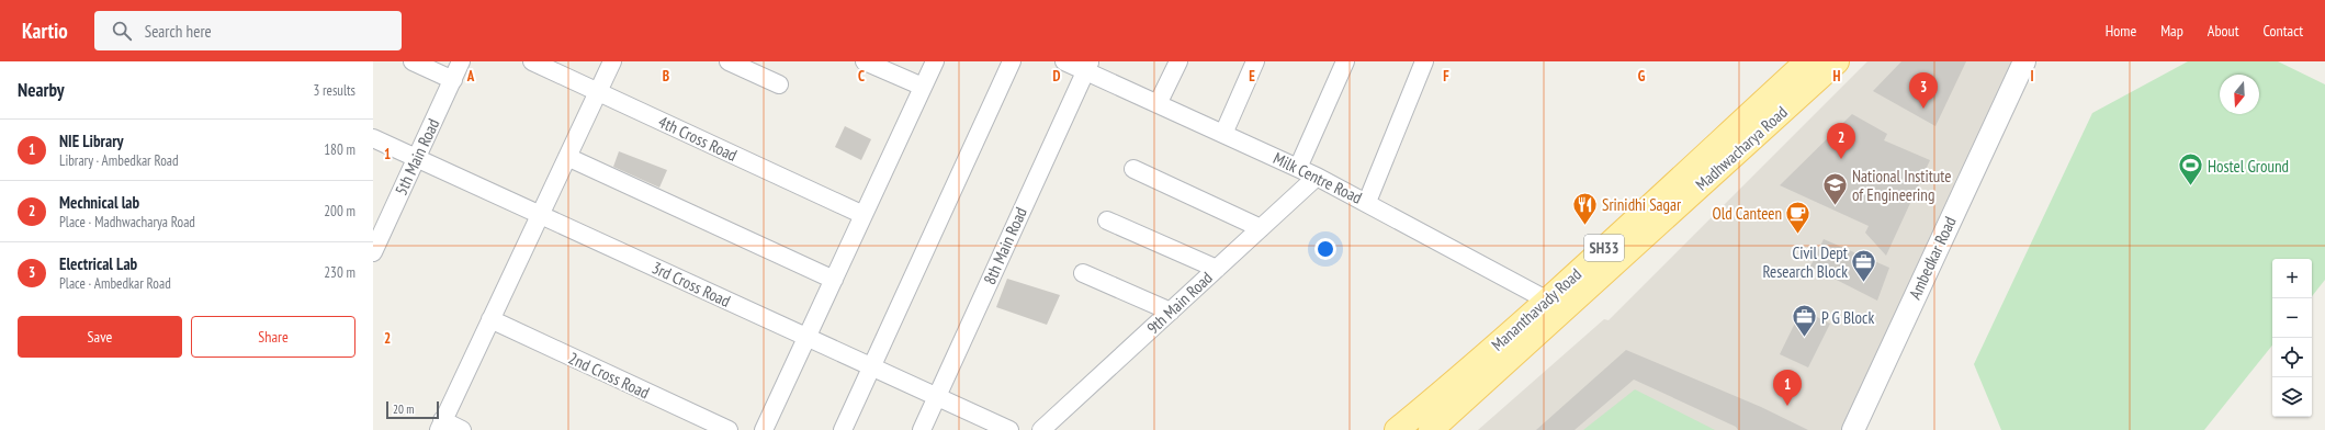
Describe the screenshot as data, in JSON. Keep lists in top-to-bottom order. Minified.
{"streets":{"main road":["Madhwacharya Road","SH33","Mananthavady Road"],"street":["4th Cross Road","5th Main Road","Milk Centre Road","8th Main Road","Ambedkar Road","3rd Cross Road","9th Main Road","2nd Cross Road"]},"crossings":[["Madhwacharya Road","Milk Centre Road"],["Madhwacharya Road","Mananthavady Road"],["5th Main Road","3rd Cross Road"],["Milk Centre Road","8th Main Road"],["Milk Centre Road","9th Main Road"],["Milk Centre Road","Mananthavady Road"],["8th Main Road","3rd Cross Road"]],"places":{"sports":["Hostel Ground"],"school or university":["National Institute of Engineering"],"restaurant":["Srinidhi Sagar"],"cafe":["Old Canteen"],"office":["Civil Dept Research Block","P G Block"]},"scale_bar":"20 m","north":"bottom","page":{"header":"Kartio","search":"Search here","nav":["Home","Map","About","Contact"],"heading":["Nearby","3 results"],"pins":["3","2","1"],"list":[{"mark":"1","name":"NIE Library","note":"Library · Ambedkar Road","value":"180 m"},{"mark":"2","name":"Mechnical lab","note":"Place · Madhwacharya Road","value":"200 m"},{"mark":"3","name":"Electrical Lab","note":"Place · Ambedkar Road","value":"230 m"}],"map_buttons":["+","−"],"buttons":["Save","Share"],"scale":"20 m"},"grid":{"columns":["A","B","C","D","E","F","G","H","I"],"rows":["1","2"]}}
